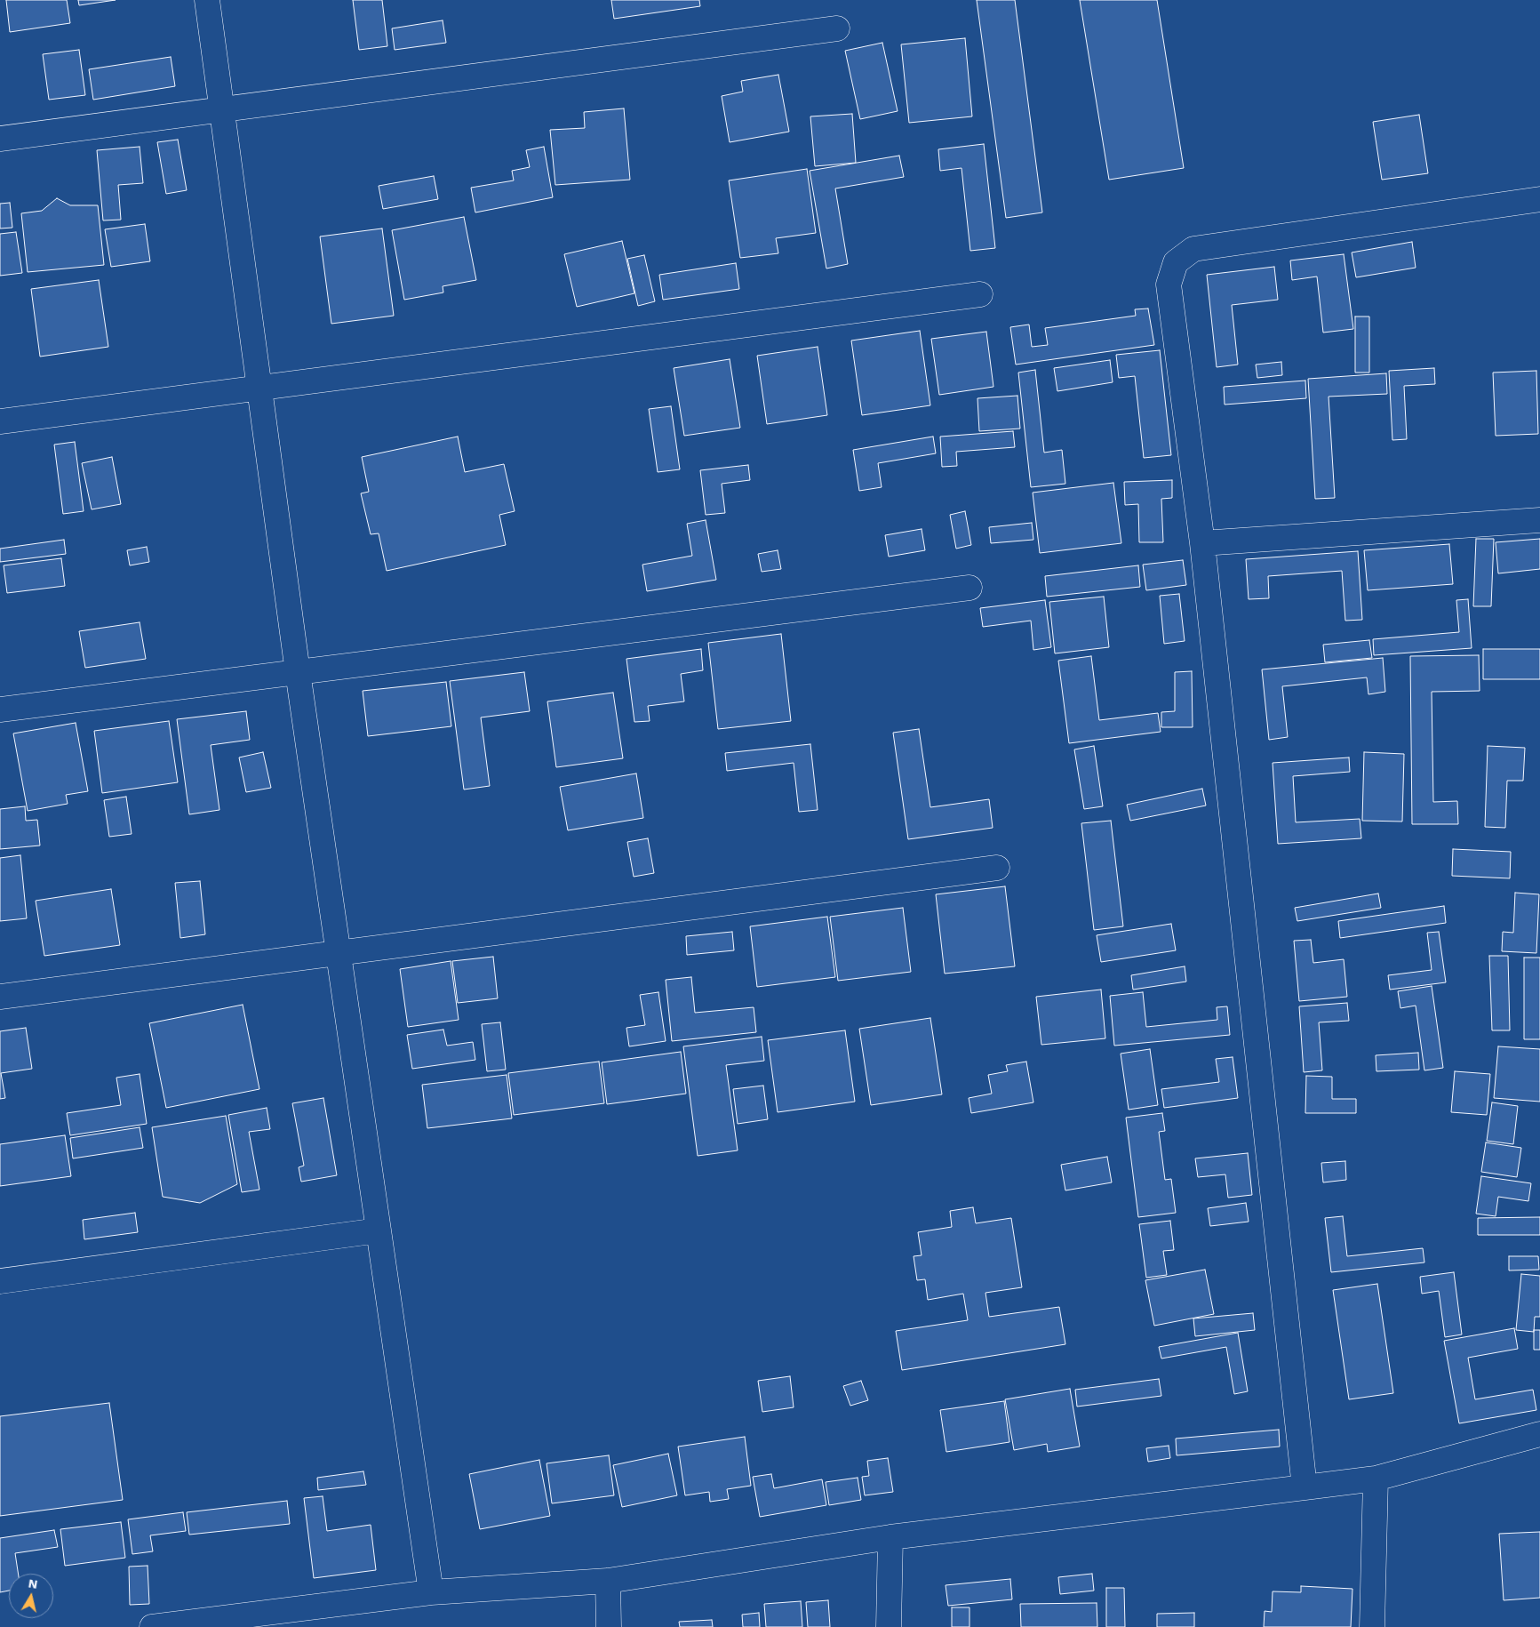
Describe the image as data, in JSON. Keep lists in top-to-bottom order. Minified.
{"north":"top"}
